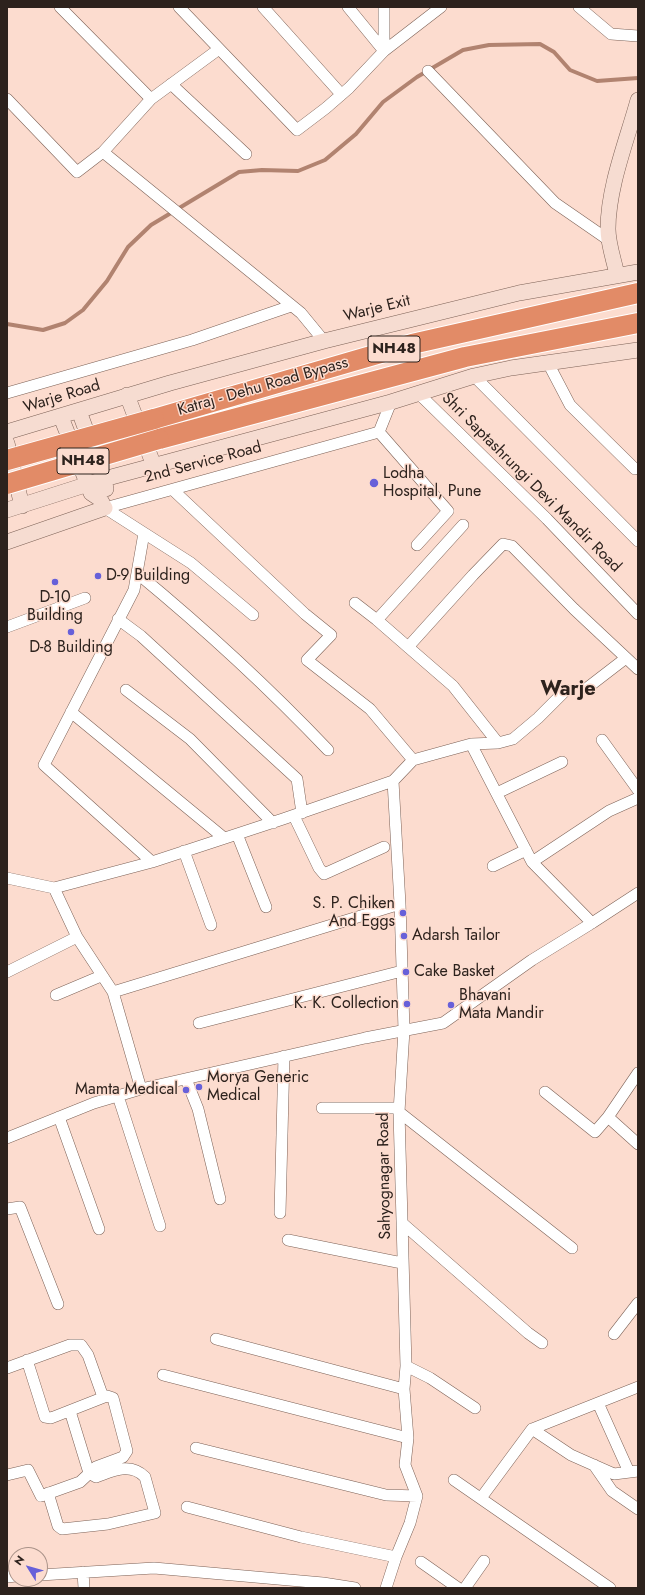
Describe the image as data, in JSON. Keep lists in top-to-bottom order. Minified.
{"streets":{"highway":["NH48","Katraj - Dehu Road Bypass"],"street":["Warje Exit","Warje Road","2nd Service Road","Shri Saptashrungi Devi Mandir Road","Sahyognagar Road"]},"crossings":[["Warje Exit","Warje Road"]],"districts":["Warje"],"places":["Lodha Hospital, Pune","D-9 Building","D-10 Building","D-8 Building","S. P. Chiken And Eggs","Adarsh Tailor","Cake Basket","K. K. Collection","Bhavani Mata Mandir","Morya Generic Medical","Mamta Medical"],"north":"top left"}
